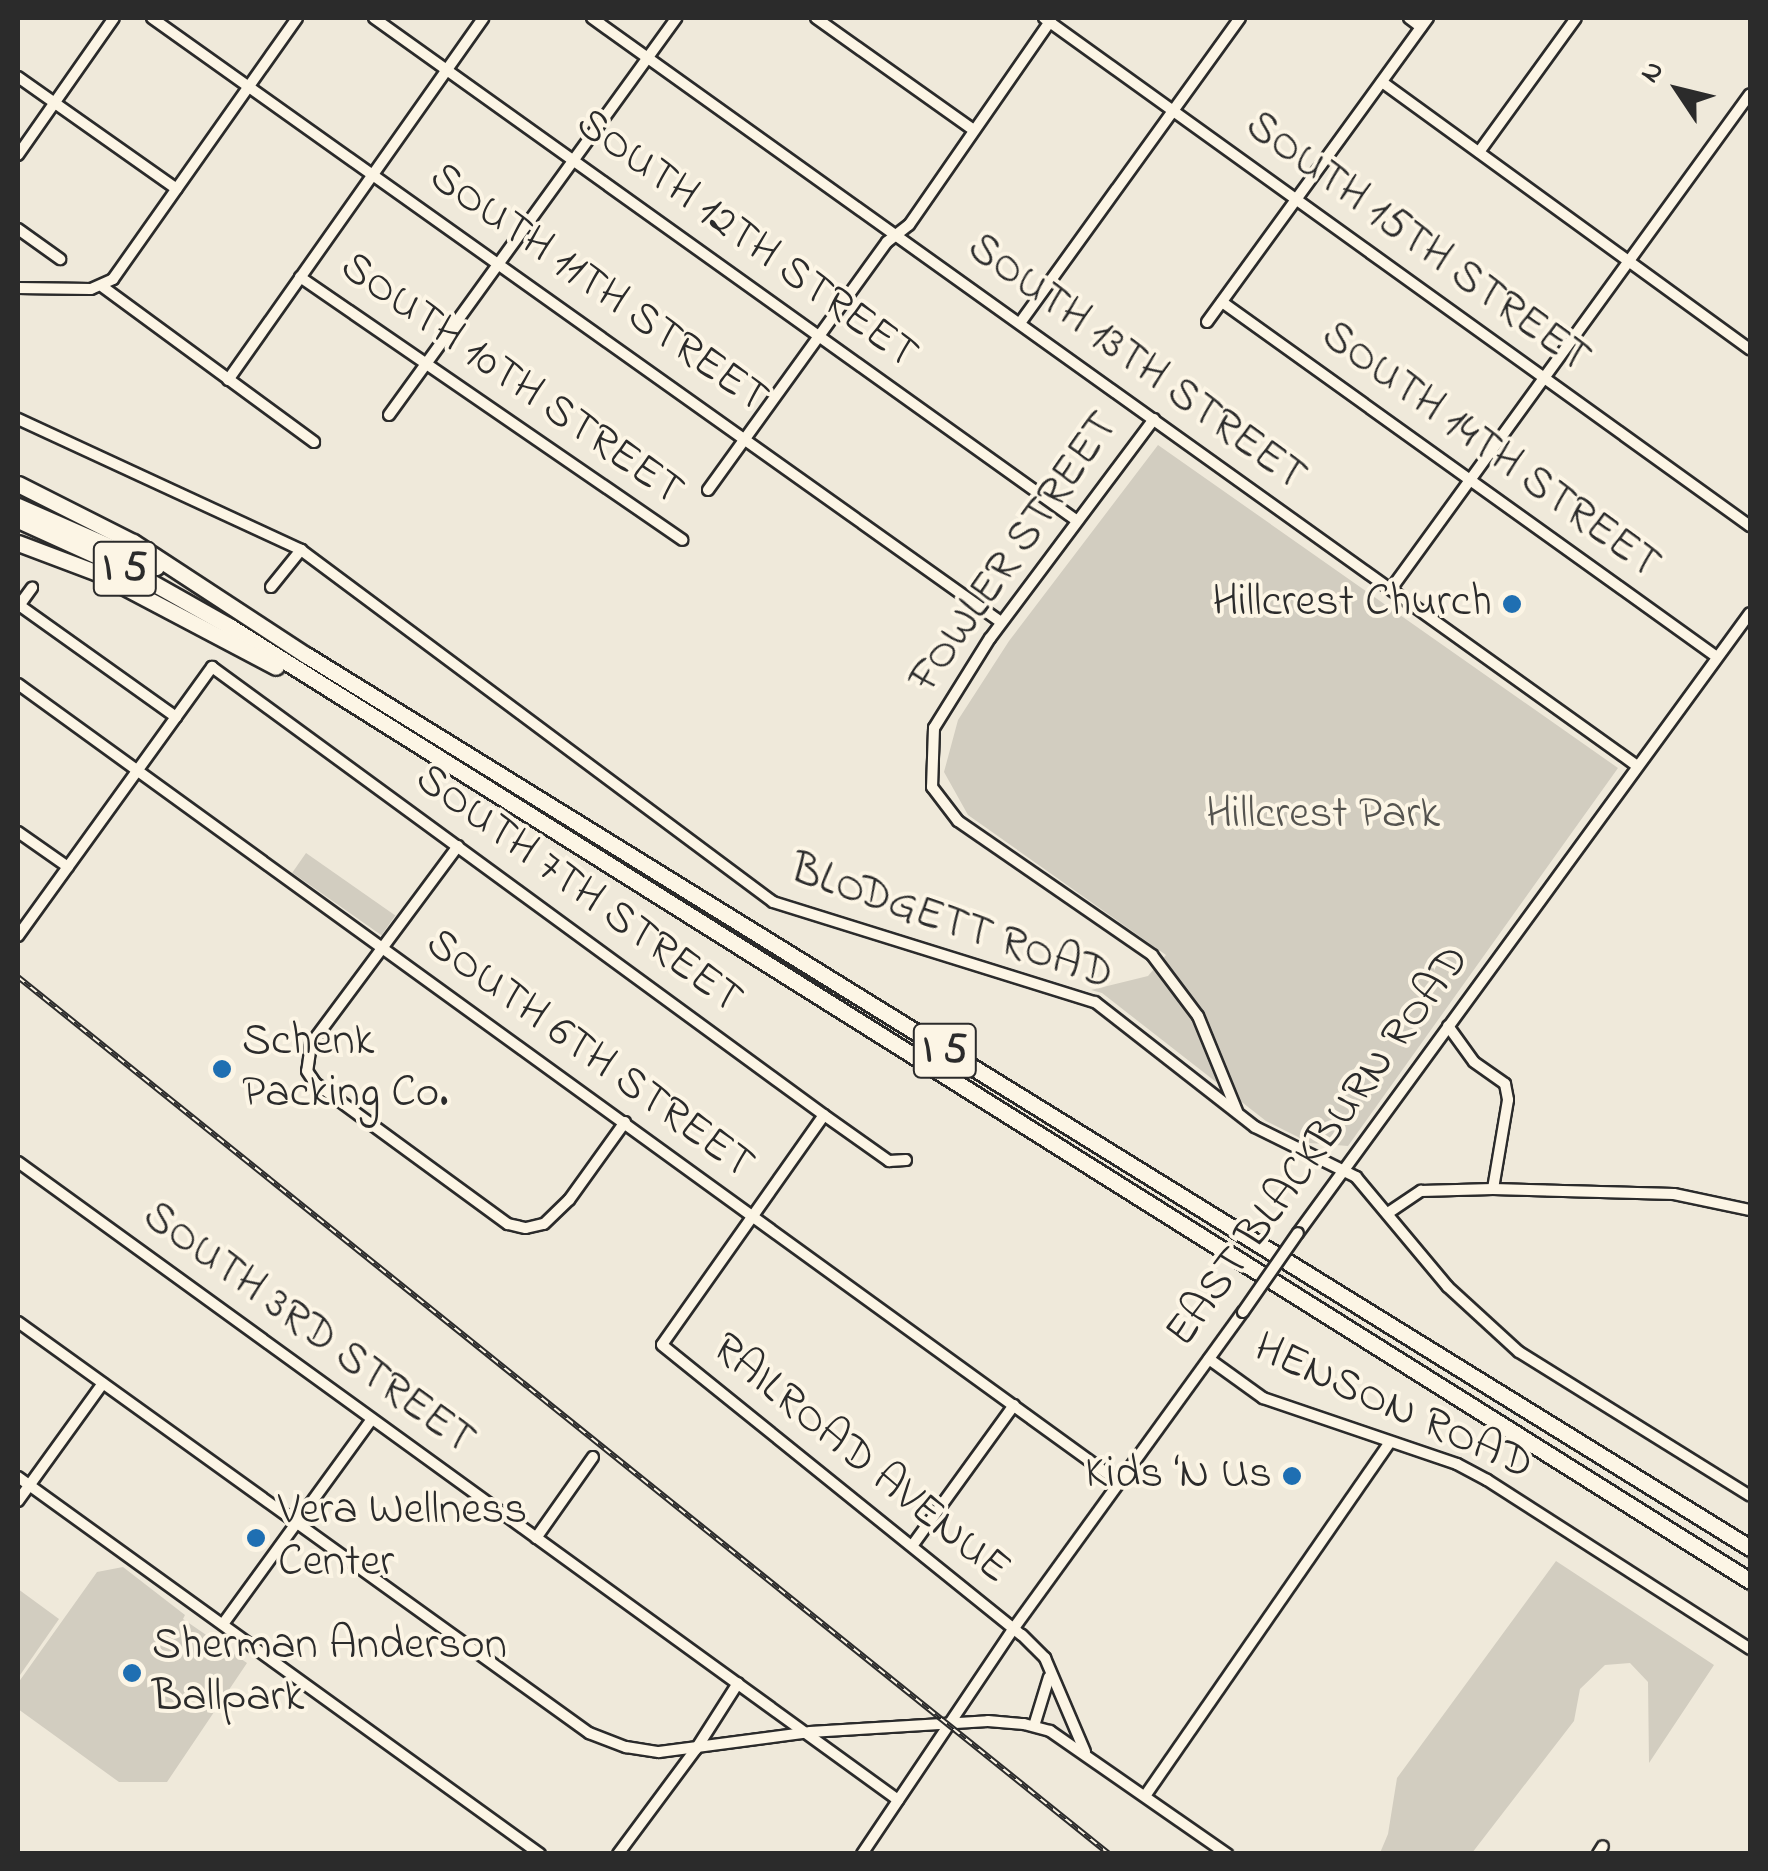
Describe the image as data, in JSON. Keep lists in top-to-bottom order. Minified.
{"streets":{"highway":["I 5"],"street":["SOUTH 12TH STREET","SOUTH 15TH STREET","SOUTH 11TH STREET","SOUTH 13TH STREET","SOUTH 10TH STREET","SOUTH 14TH STREET","FOWLER STREET","SOUTH 7TH STREET","BLODGETT ROAD","SOUTH 6TH STREET","EAST BLACKBURN ROAD","SOUTH 3RD STREET","HENSON ROAD","RAILROAD AVENUE"]},"crossings":[["SOUTH 12TH STREET","FOWLER STREET"],["SOUTH 11TH STREET","FOWLER STREET"],["SOUTH 13TH STREET","FOWLER STREET"],["SOUTH 13TH STREET","EAST BLACKBURN ROAD"],["SOUTH 14TH STREET","EAST BLACKBURN ROAD"],["FOWLER STREET","BLODGETT ROAD"],["BLODGETT ROAD","EAST BLACKBURN ROAD"],["SOUTH 6TH STREET","EAST BLACKBURN ROAD"],["SOUTH 6TH STREET","RAILROAD AVENUE"],["EAST BLACKBURN ROAD","SOUTH 3RD STREET"],["EAST BLACKBURN ROAD","HENSON ROAD"],["EAST BLACKBURN ROAD","RAILROAD AVENUE"]],"parks":["Hillcrest Park"],"places":["Hillcrest Church","Schenk Packing Co.","Kids ‘N Us","Vera Wellness Center","Sherman Anderson Ballpark"],"north":"top left"}
